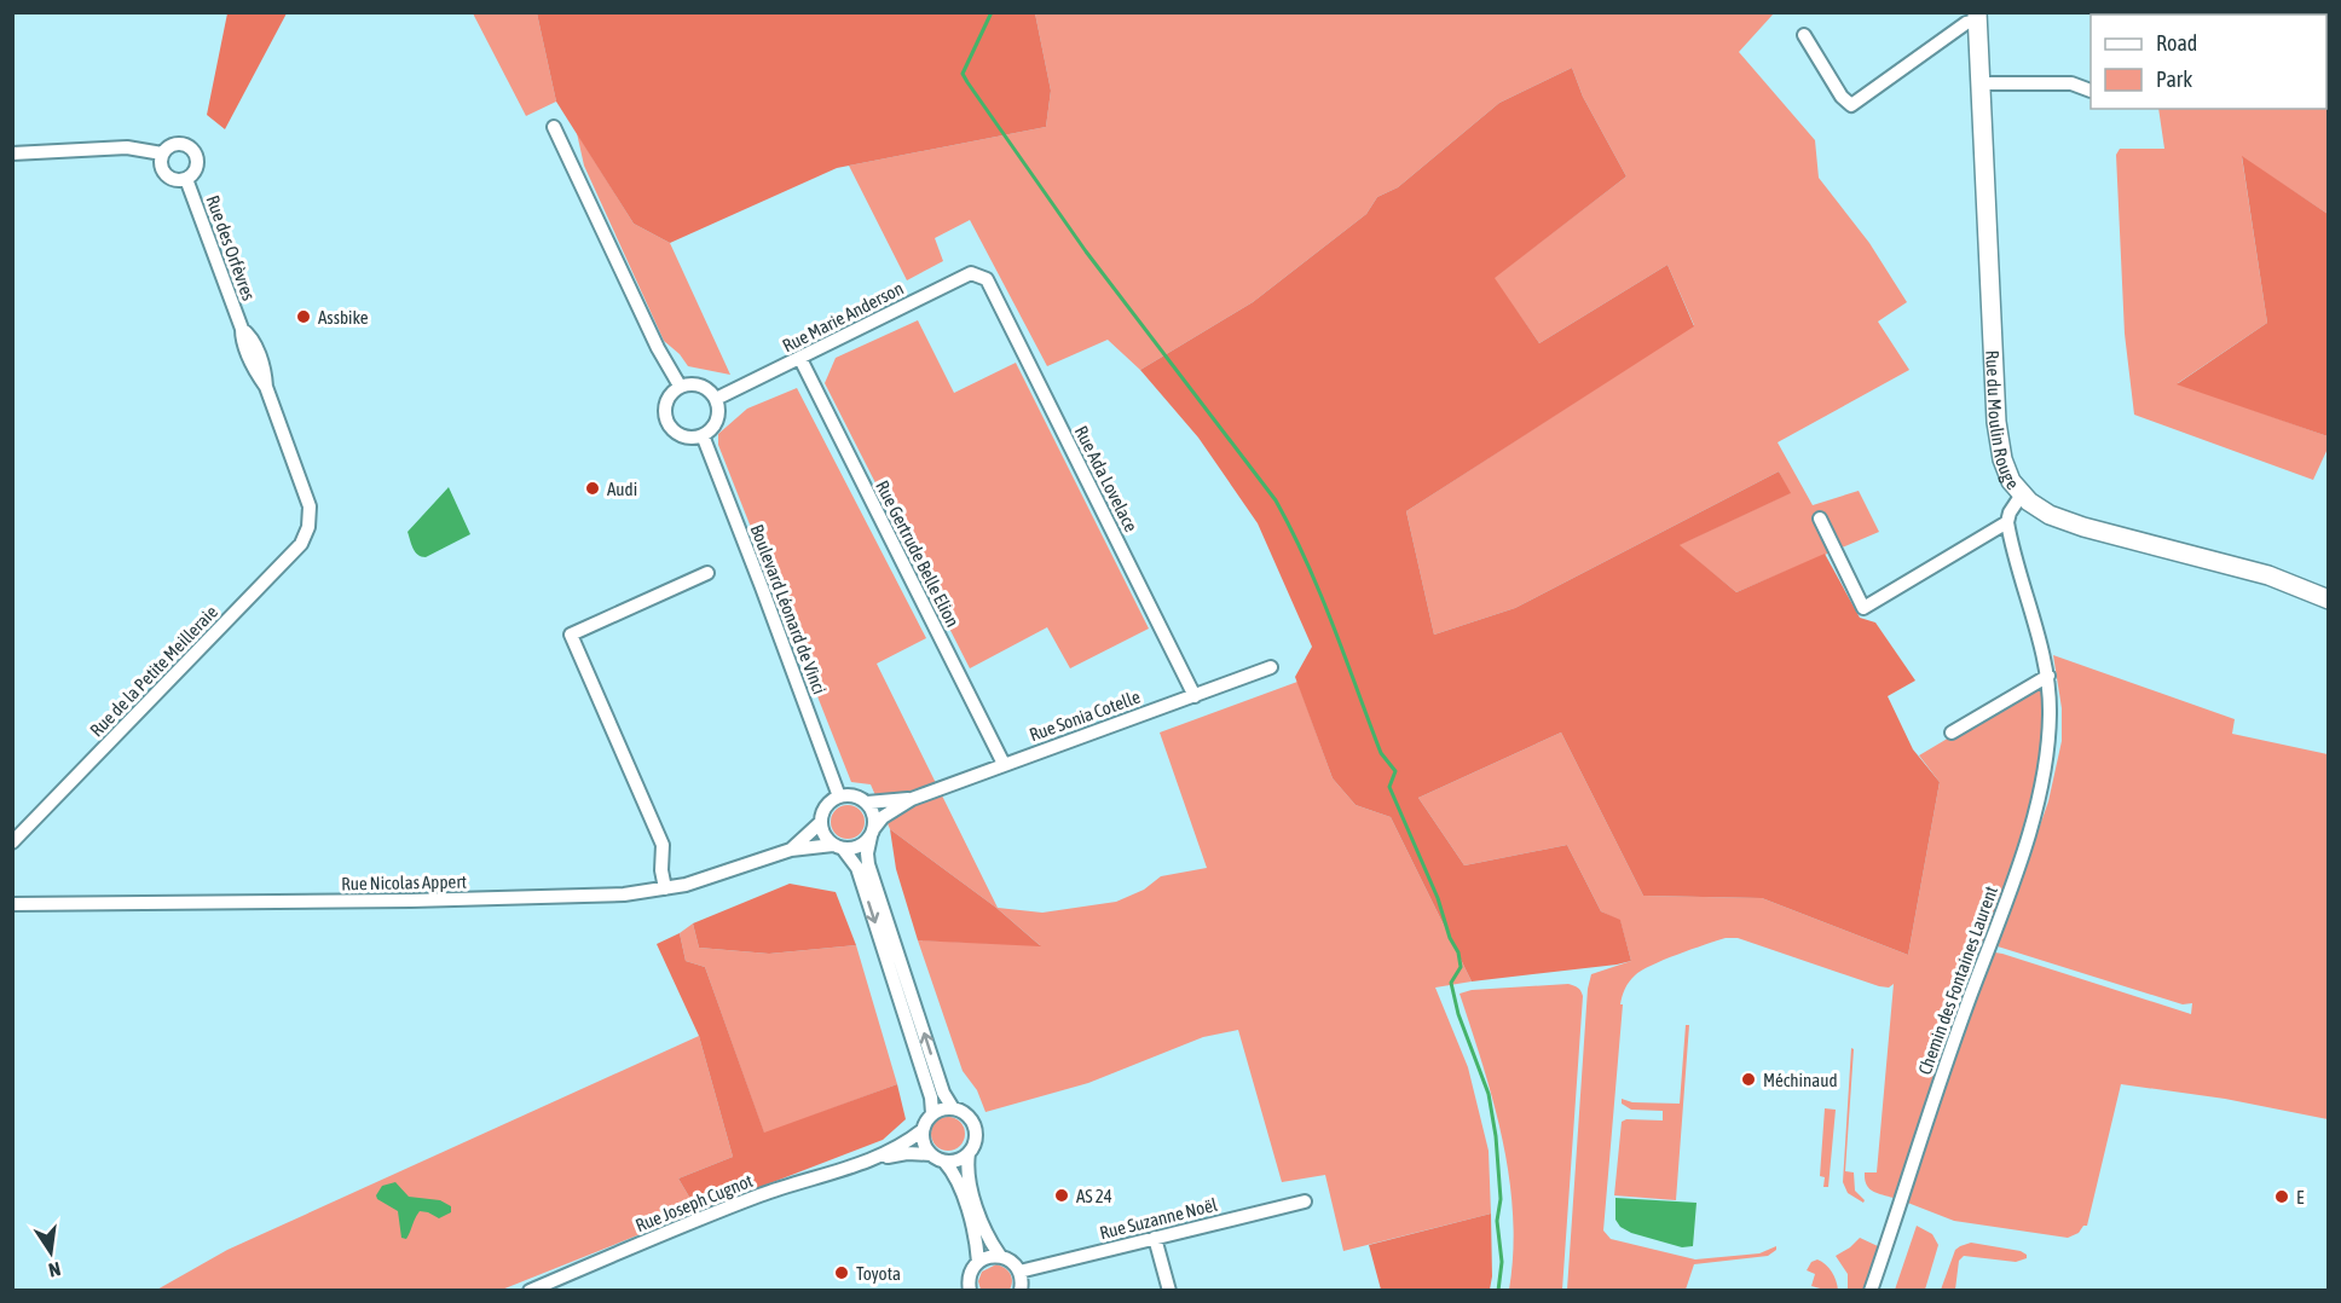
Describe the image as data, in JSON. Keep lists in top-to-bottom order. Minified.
{"streets":{"street":["Rue des Orfèvres","Rue Marie Anderson","Rue du Moulin Rouge","Rue Ada Lovelace","Rue Gertrude Belle Elion","Boulevard Léonard de Vinci","Rue de la Petite Meilleraie","Rue Sonia Cotelle","Rue Nicolas Appert","Chemin des Fontaines Laurent","Rue Joseph Cugnot","Rue Suzanne Noël"]},"crossings":[["Rue des Orfèvres","Rue de la Petite Meilleraie"],["Rue Marie Anderson","Rue Ada Lovelace"],["Rue Marie Anderson","Rue Gertrude Belle Elion"],["Rue Marie Anderson","Boulevard Léonard de Vinci"],["Rue Ada Lovelace","Rue Sonia Cotelle"],["Rue Gertrude Belle Elion","Rue Sonia Cotelle"]],"places":["Assbike","Audi","Méchinaud","AS 24","E","Toyota"],"legend":["Road","Park"],"north":"bottom"}
